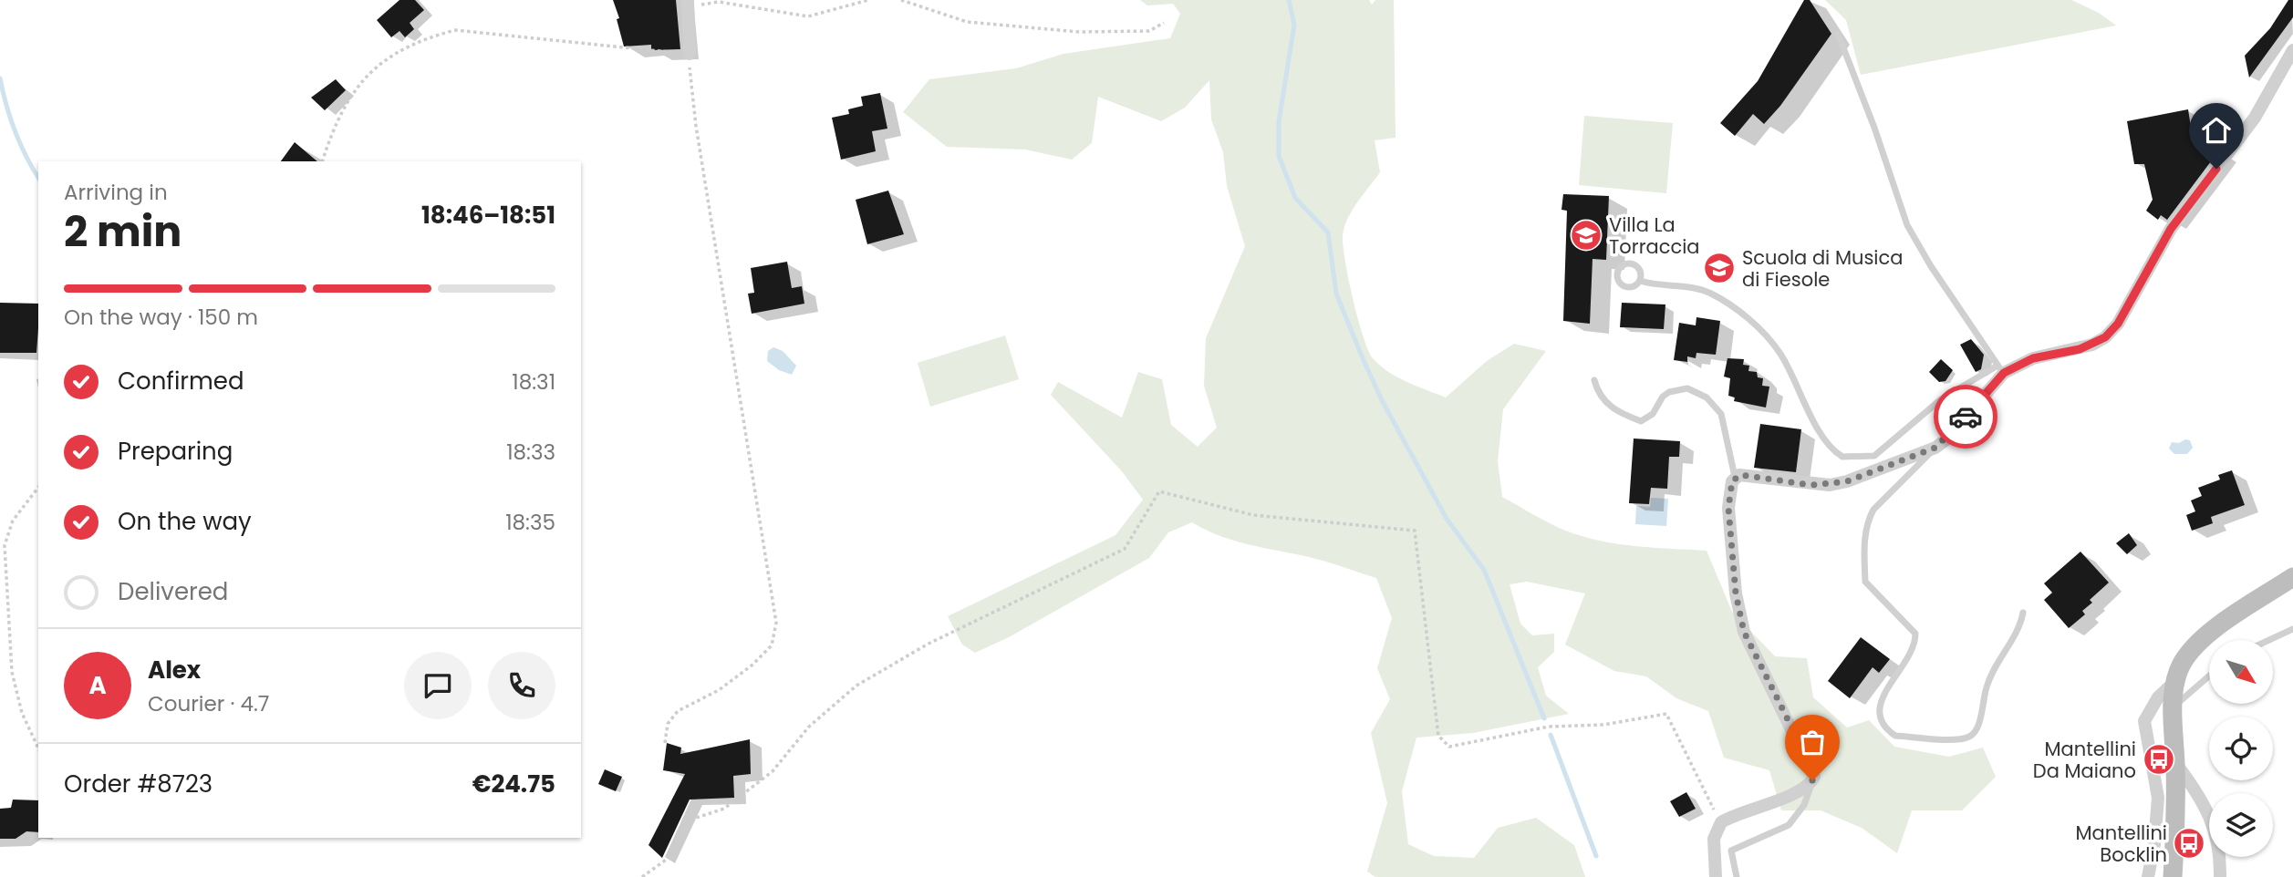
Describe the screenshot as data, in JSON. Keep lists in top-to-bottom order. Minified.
{"places":{"school or university":["Villa La Torraccia","Scuola di Musica di Fiesole"],"bus stop":["Mantellini Da Maiano","Mantellini Bocklin"]},"north":"bottom right","page":{"heading":["2 min","Arriving in","18:46–18:51"],"panel":["Alex","Courier · 4.7","Order #8723","€24.75"],"bar":"On the way · 150 m","list":[["Confirmed","18:31"],["Preparing","18:33"],["On the way","18:35"],"Delivered"],"round":"A"}}
